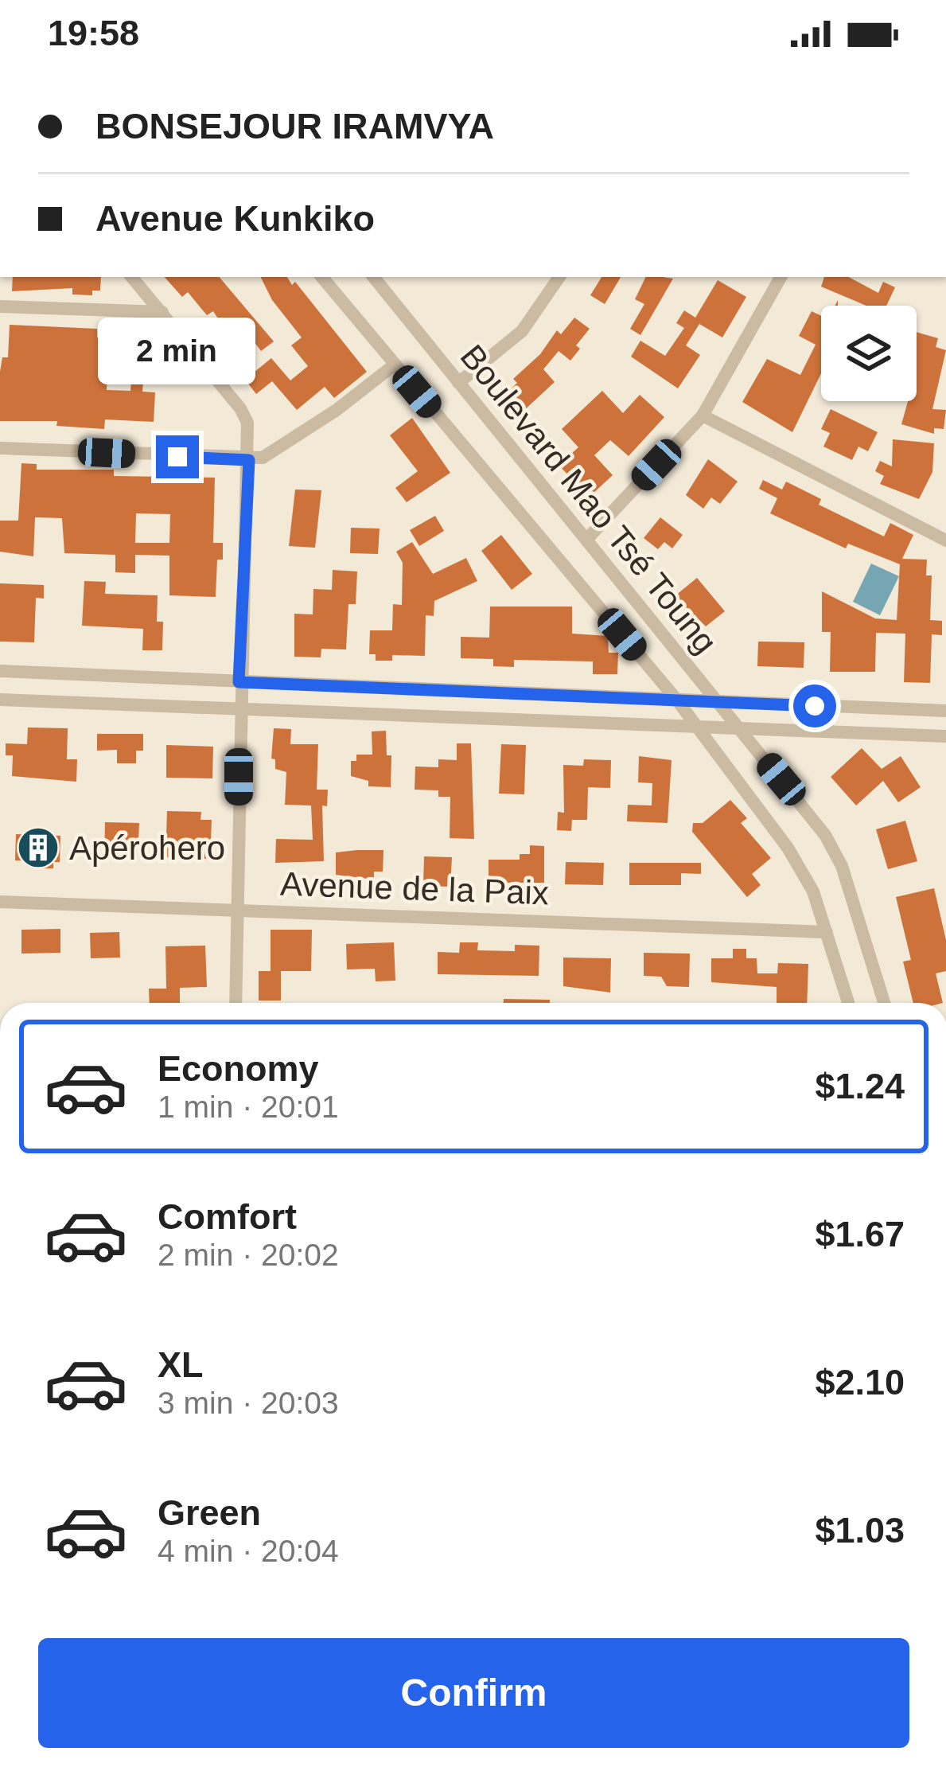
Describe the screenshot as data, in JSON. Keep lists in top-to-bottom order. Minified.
{"streets":{"street":["Boulevard Mao Tsé Toung","Avenue de la Paix"]},"crossings":[["Boulevard Mao Tsé Toung","Avenue de la Paix"]],"places":{"building":["Apérohero"]},"page":{"status":"19:58","banner":["BONSEJOUR IRAMVYA","Avenue Kunkiko"],"bubble":"2 min","list":[{"name":"Economy","note":"1 min · 20:01","value":"$1.24"},{"name":"Comfort","note":"2 min · 20:02","value":"$1.67"},{"name":"XL","note":"3 min · 20:03","value":"$2.10"},{"name":"Green","note":"4 min · 20:04","value":"$1.03"}],"buttons":"Confirm"}}
